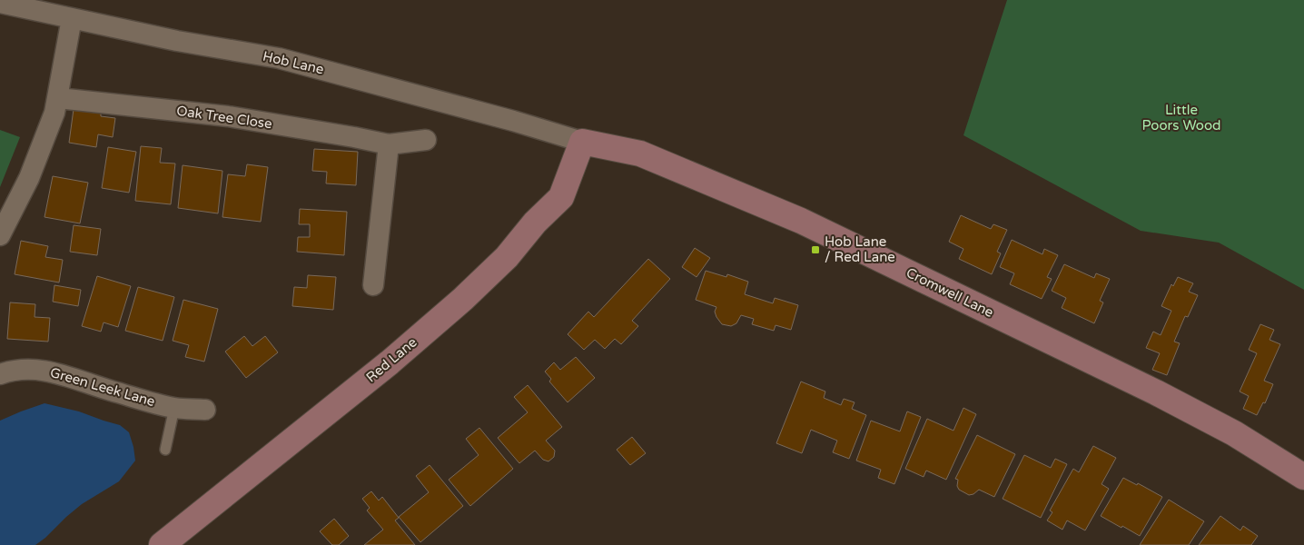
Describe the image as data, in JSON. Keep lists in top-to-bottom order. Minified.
{"streets":{"street":["Hob Lane","Oak Tree Close","Cromwell Lane","Red Lane","Green Leek Lane"]},"crossings":[["Hob Lane","Cromwell Lane"],["Hob Lane","Red Lane"],["Cromwell Lane","Red Lane"]],"parks":["Little Poors Wood"],"places":{"transit":["Hob Lane / Red Lane"]}}
